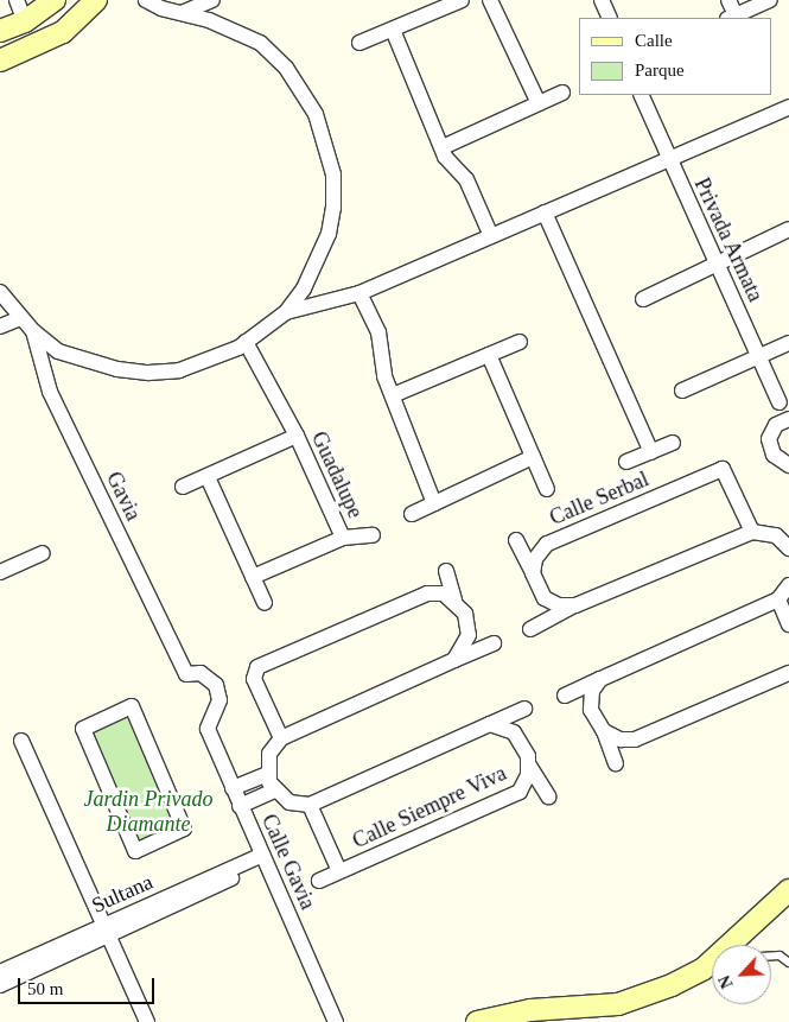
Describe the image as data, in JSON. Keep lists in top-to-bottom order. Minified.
{"streets":{"street":["Privada Armata","Guadalupe","Gavia","Calle Serbal","Calle Siempre Viva","Calle Gavia","Sultana"]},"crossings":[["Gavia","Calle Gavia"],["Calle Gavia","Sultana"]],"parks":["Jardin Privado Diamante"],"legend":["Calle","Parque"],"scale_bar":"50 m","north":"bottom left"}
